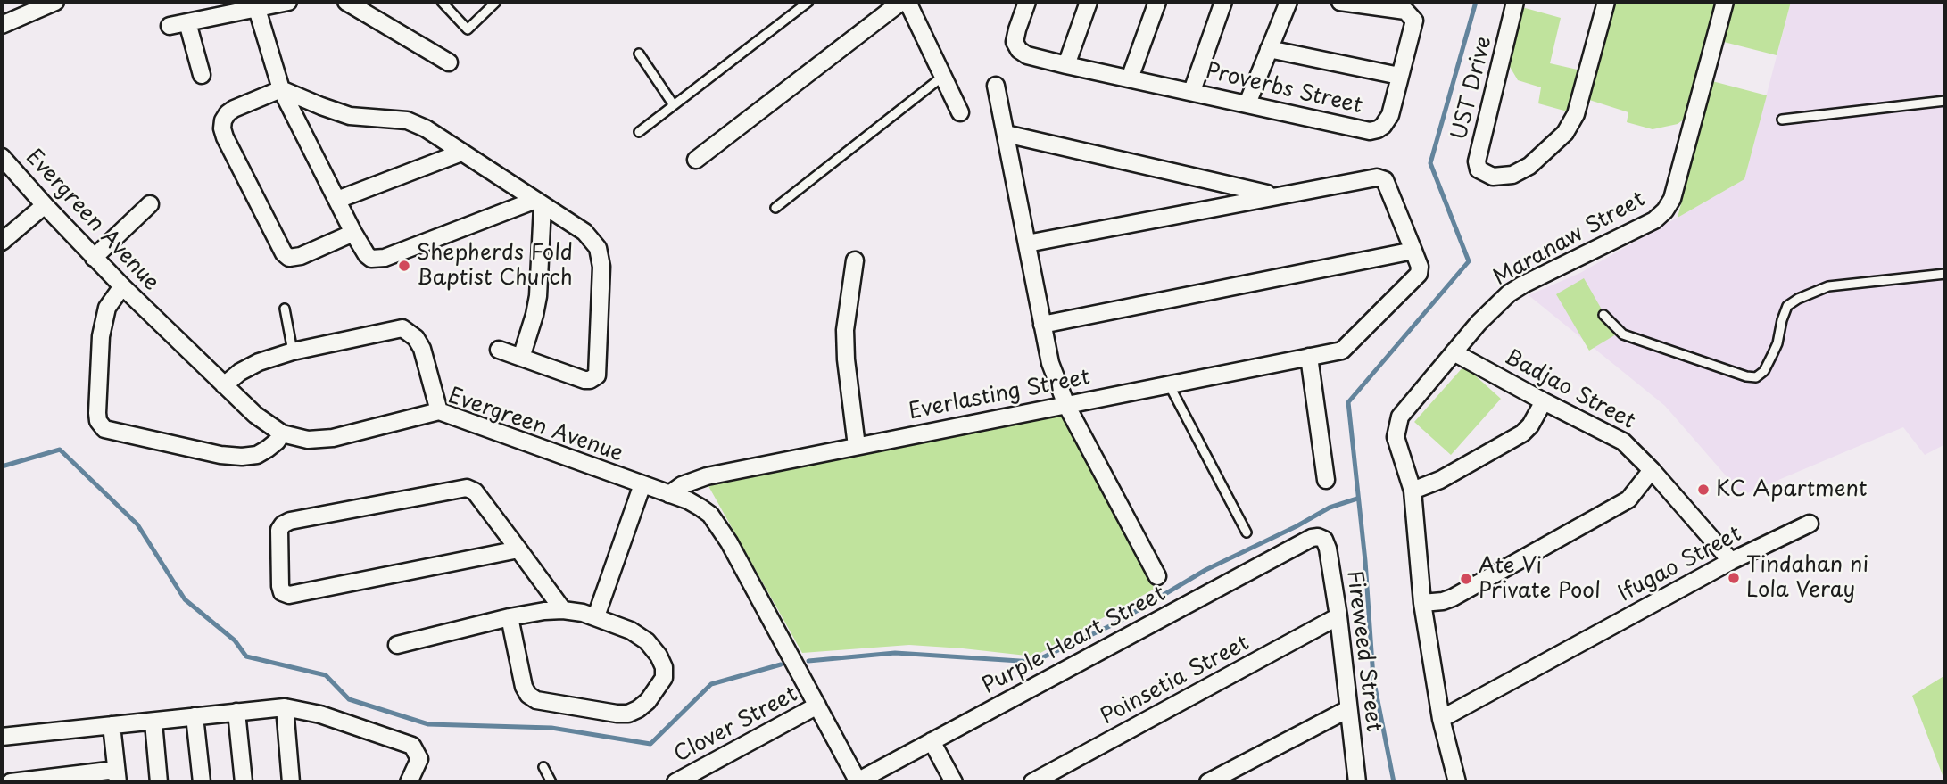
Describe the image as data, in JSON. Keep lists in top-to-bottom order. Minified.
{"streets":{"street":["UST Drive","Proverbs Street","Evergreen Avenue","Maranaw Street","Badjao Street","Everlasting Street","Ifugao Street","Purple Heart Street","Fireweed Street","Poinsetia Street","Clover Street"]},"crossings":[["Evergreen Avenue","Everlasting Street"],["Evergreen Avenue","Purple Heart Street"],["Evergreen Avenue","Clover Street"],["Maranaw Street","Badjao Street"],["Maranaw Street","Ifugao Street"],["Badjao Street","Ifugao Street"],["Purple Heart Street","Fireweed Street"],["Fireweed Street","Poinsetia Street"]],"places":["Shepherds Fold Baptist Church","KC Apartment","Tindahan ni Lola Veray","Ate Vi Private Pool"]}
